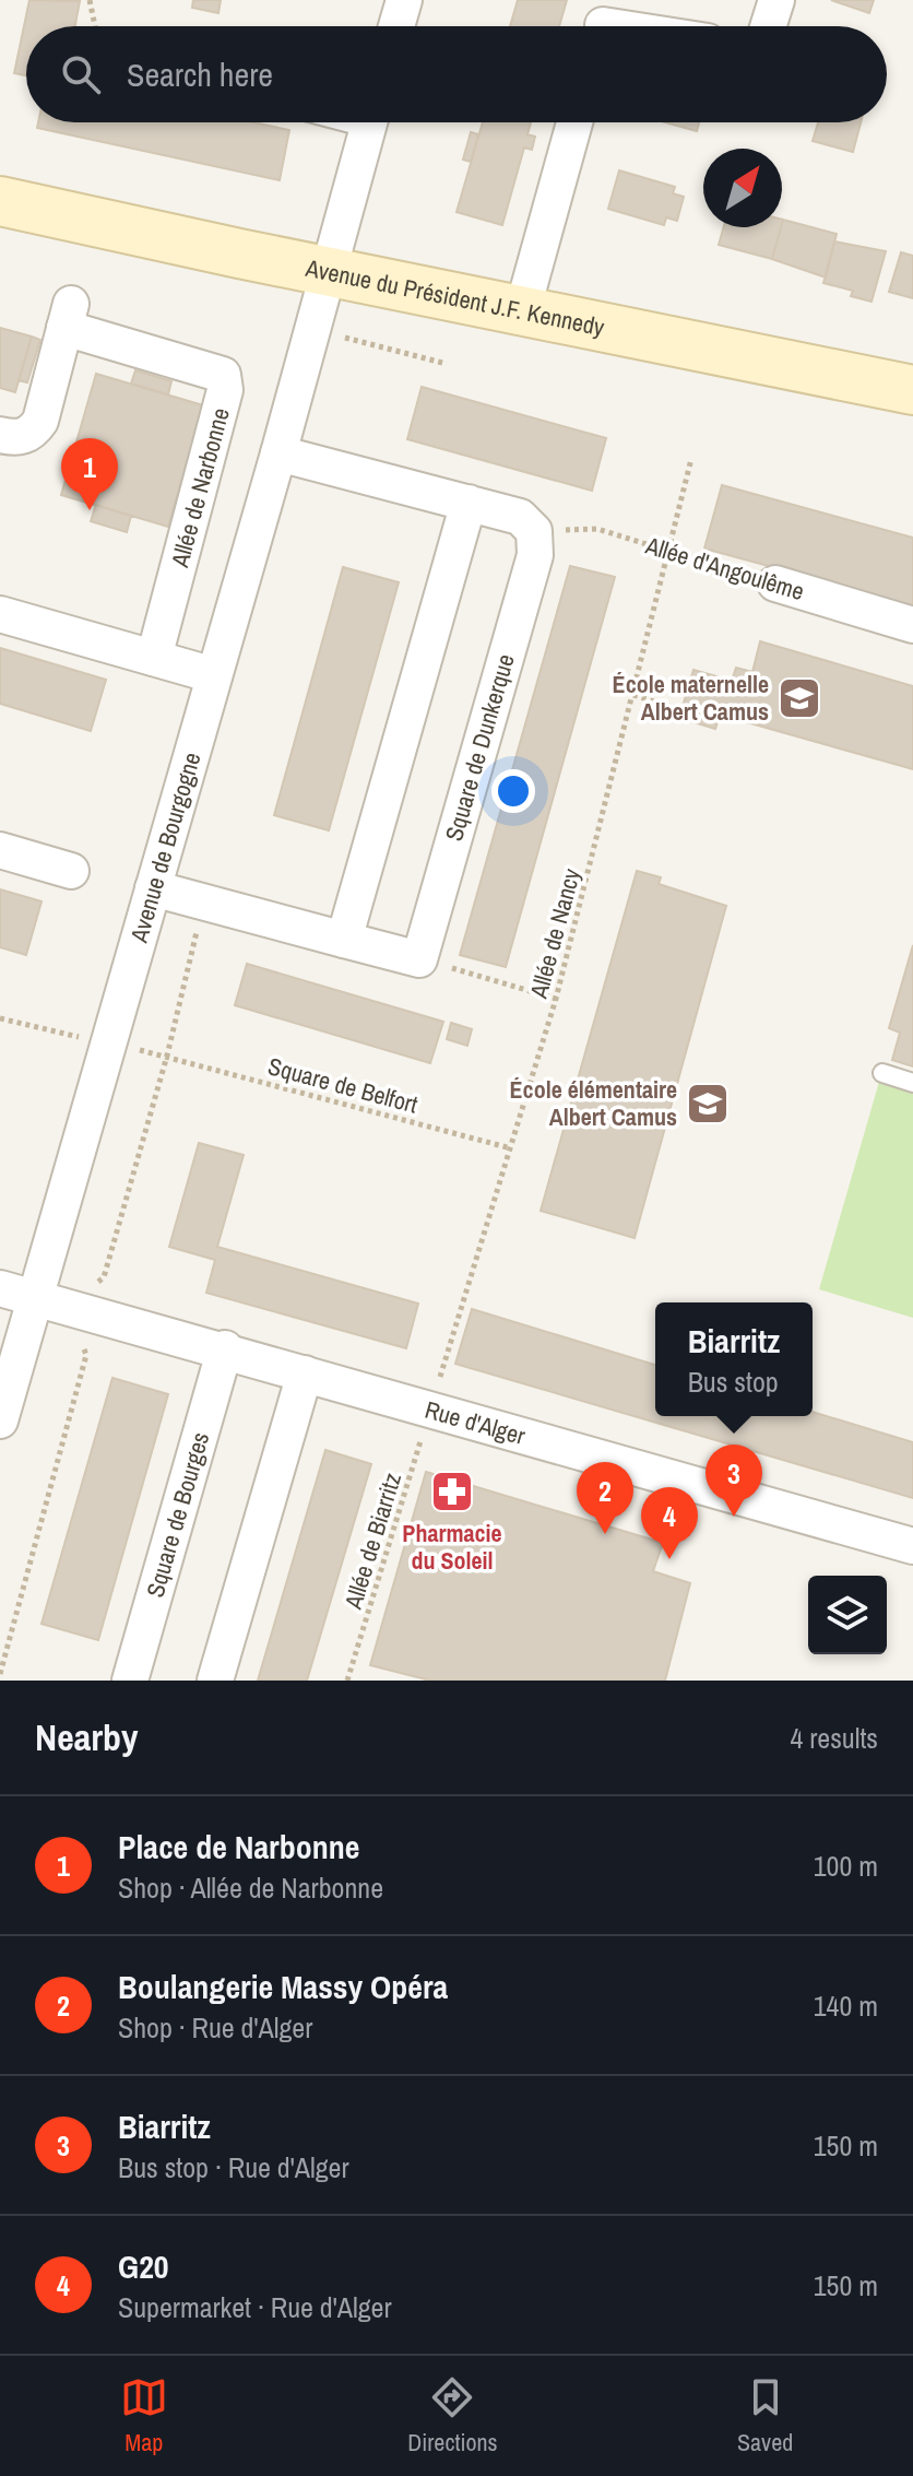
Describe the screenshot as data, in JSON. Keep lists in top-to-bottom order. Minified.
{"streets":{"street":["Avenue du Président J.F. Kennedy","Allée de Narbonne","Allée d'Angoulême","Square de Dunkerque","Avenue de Bourgogne","Rue d'Alger","Square de Bourges"],"path":["Allée de Nancy","Square de Belfort","Allée de Biarritz"]},"crossings":[["Avenue du Président J.F. Kennedy","Avenue de Bourgogne"],["Allée d'Angoulême","Square de Dunkerque"],["Allée d'Angoulême","Allée de Nancy"],["Avenue de Bourgogne","Rue d'Alger"],["Allée de Nancy","Square de Belfort"],["Allée de Nancy","Rue d'Alger"],["Allée de Nancy","Allée de Biarritz"],["Rue d'Alger","Square de Bourges"],["Rue d'Alger","Allée de Biarritz"]],"places":{"school or university":["École maternelle Albert Camus","École élémentaire Albert Camus"],"pharmacy":["Pharmacie du Soleil"]},"north":"top right","page":{"search":"Search here","pins":["1","3","2","4"],"popup":["Biarritz","Bus stop"],"heading":["Nearby","4 results"],"list":[{"mark":"1","name":"Place de Narbonne","note":"Shop · Allée de Narbonne","value":"100 m"},{"mark":"2","name":"Boulangerie Massy Opéra","note":"Shop · Rue d'Alger","value":"140 m"},{"mark":"3","name":"Biarritz","note":"Bus stop · Rue d'Alger","value":"150 m"},{"mark":"4","name":"G20","note":"Supermarket · Rue d'Alger","value":"150 m"}],"nav":["Map","Directions","Saved"]}}
